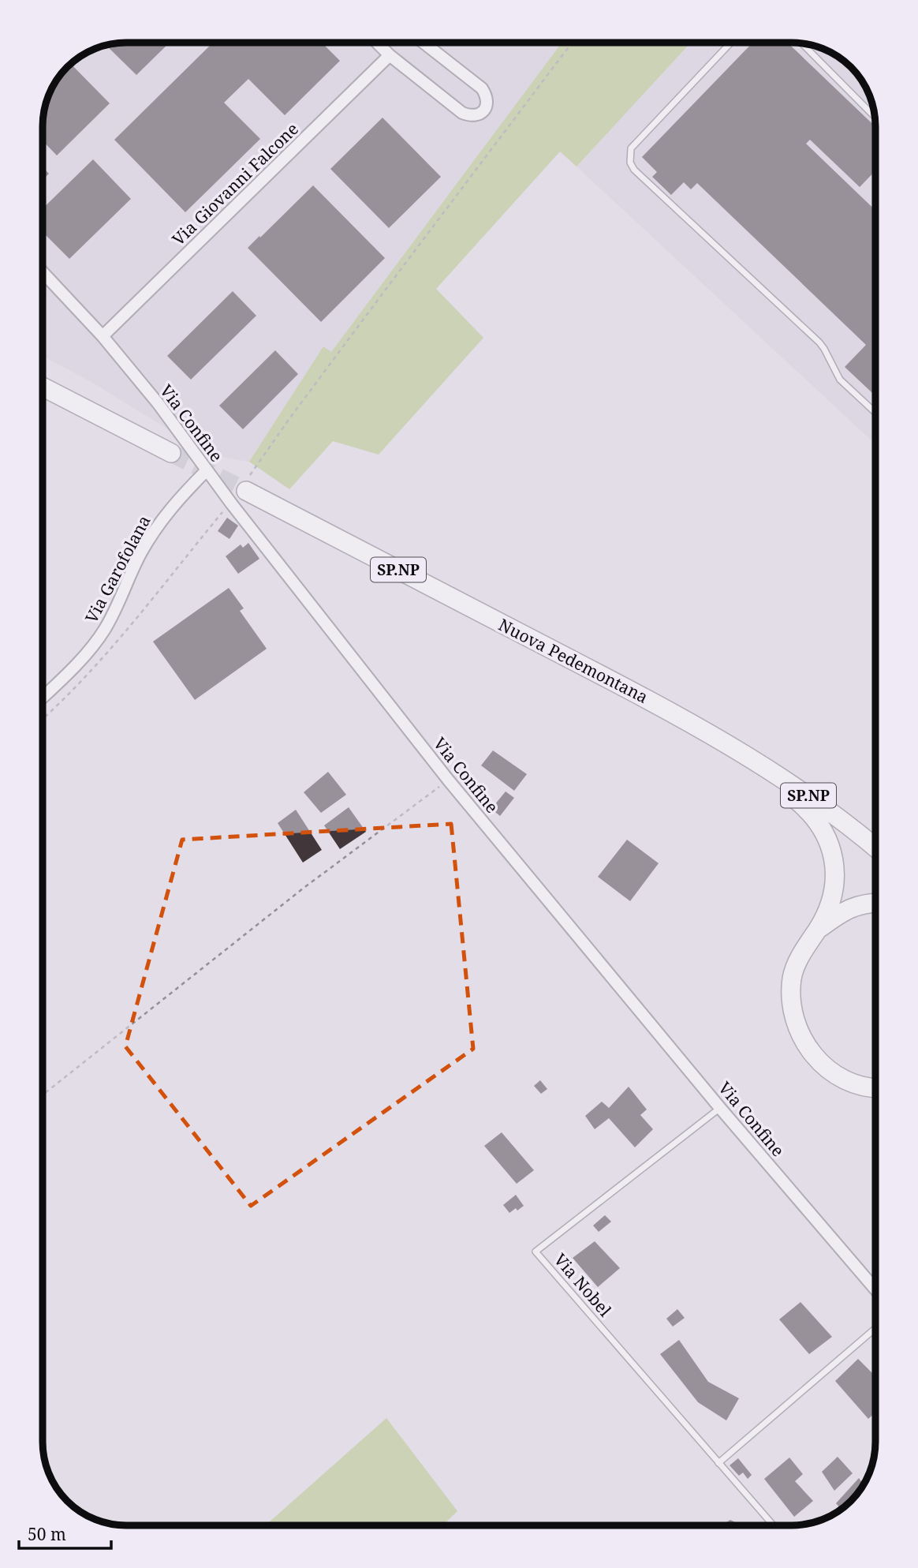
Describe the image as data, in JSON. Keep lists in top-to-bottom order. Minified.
{"streets":{"main road":["SP.NP","Nuova Pedemontana"],"street":["Via Giovanni Falcone","Via Confine","Via Garofolana"],"lane":["Via Nobel"]},"crossings":[["Via Giovanni Falcone","Via Confine"],["Via Confine","Via Garofolana"],["Via Confine","Via Nobel"]],"scale_bar":"50 m"}
